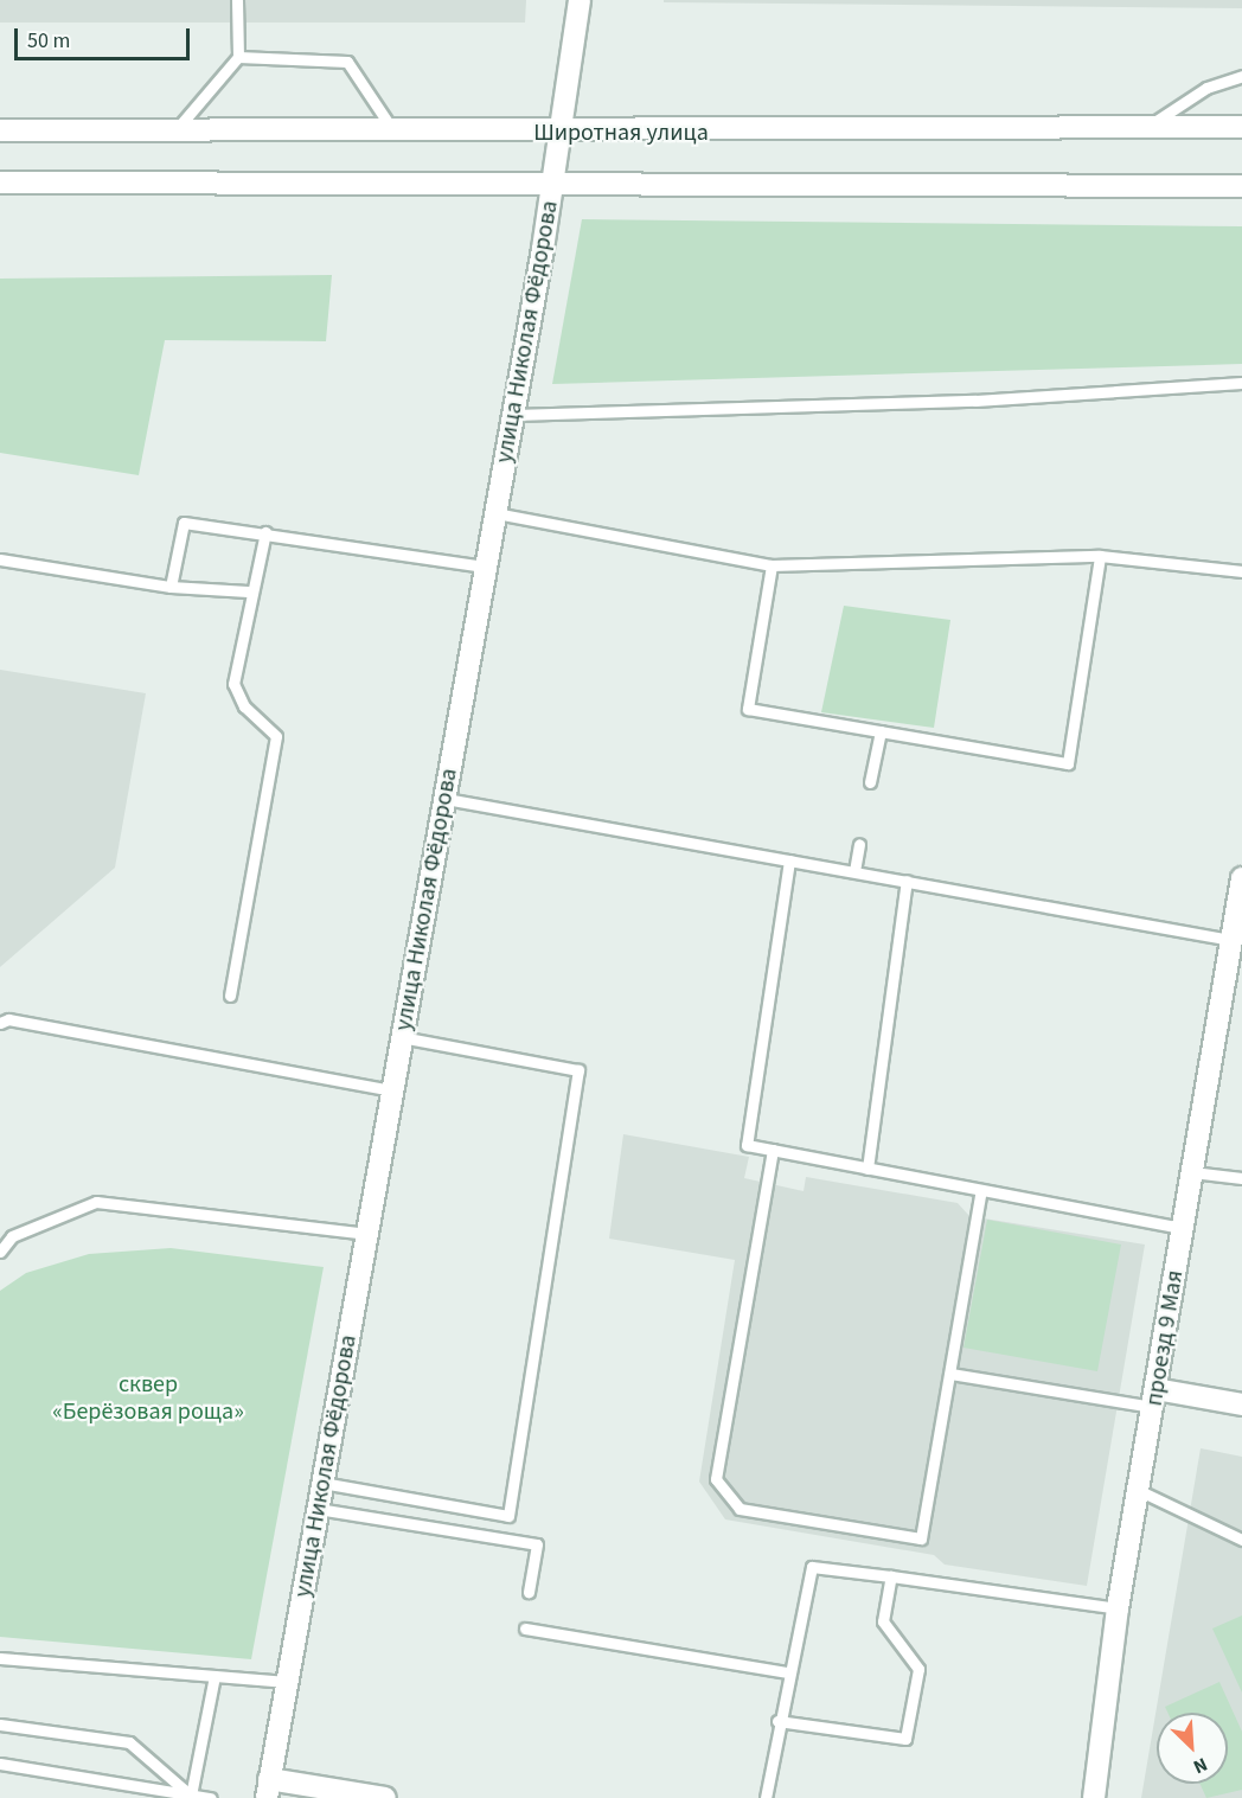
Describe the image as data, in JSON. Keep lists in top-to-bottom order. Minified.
{"streets":{"street":["Широтная улица","улица Николая Фёдорова","проезд 9 Мая"]},"crossings":[["Широтная улица","улица Николая Фёдорова"]],"parks":["сквер «Берёзовая роща»"],"scale_bar":"50 m","north":"bottom right"}
